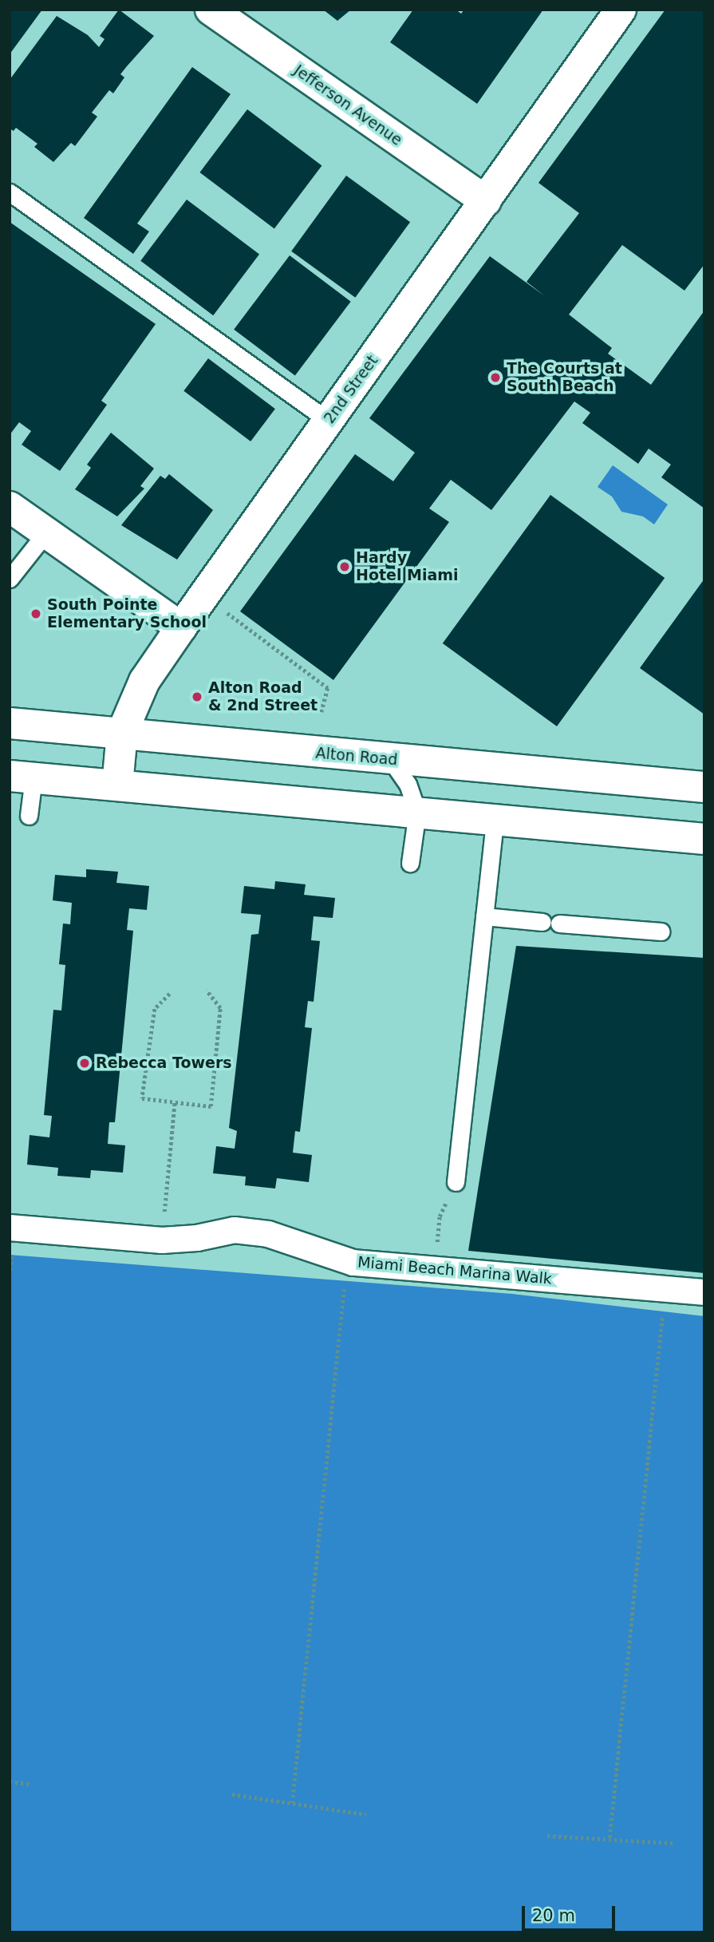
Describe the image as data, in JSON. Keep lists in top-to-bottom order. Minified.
{"streets":{"street":["Jefferson Avenue","2nd Street","Alton Road","Miami Beach Marina Walk"]},"crossings":[["Jefferson Avenue","2nd Street"],["2nd Street","Alton Road"]],"places":["The Courts at South Beach","Hardy Hotel Miami","South Pointe Elementary School","Alton Road & 2nd Street","Rebecca Towers"],"scale_bar":"20 m"}
